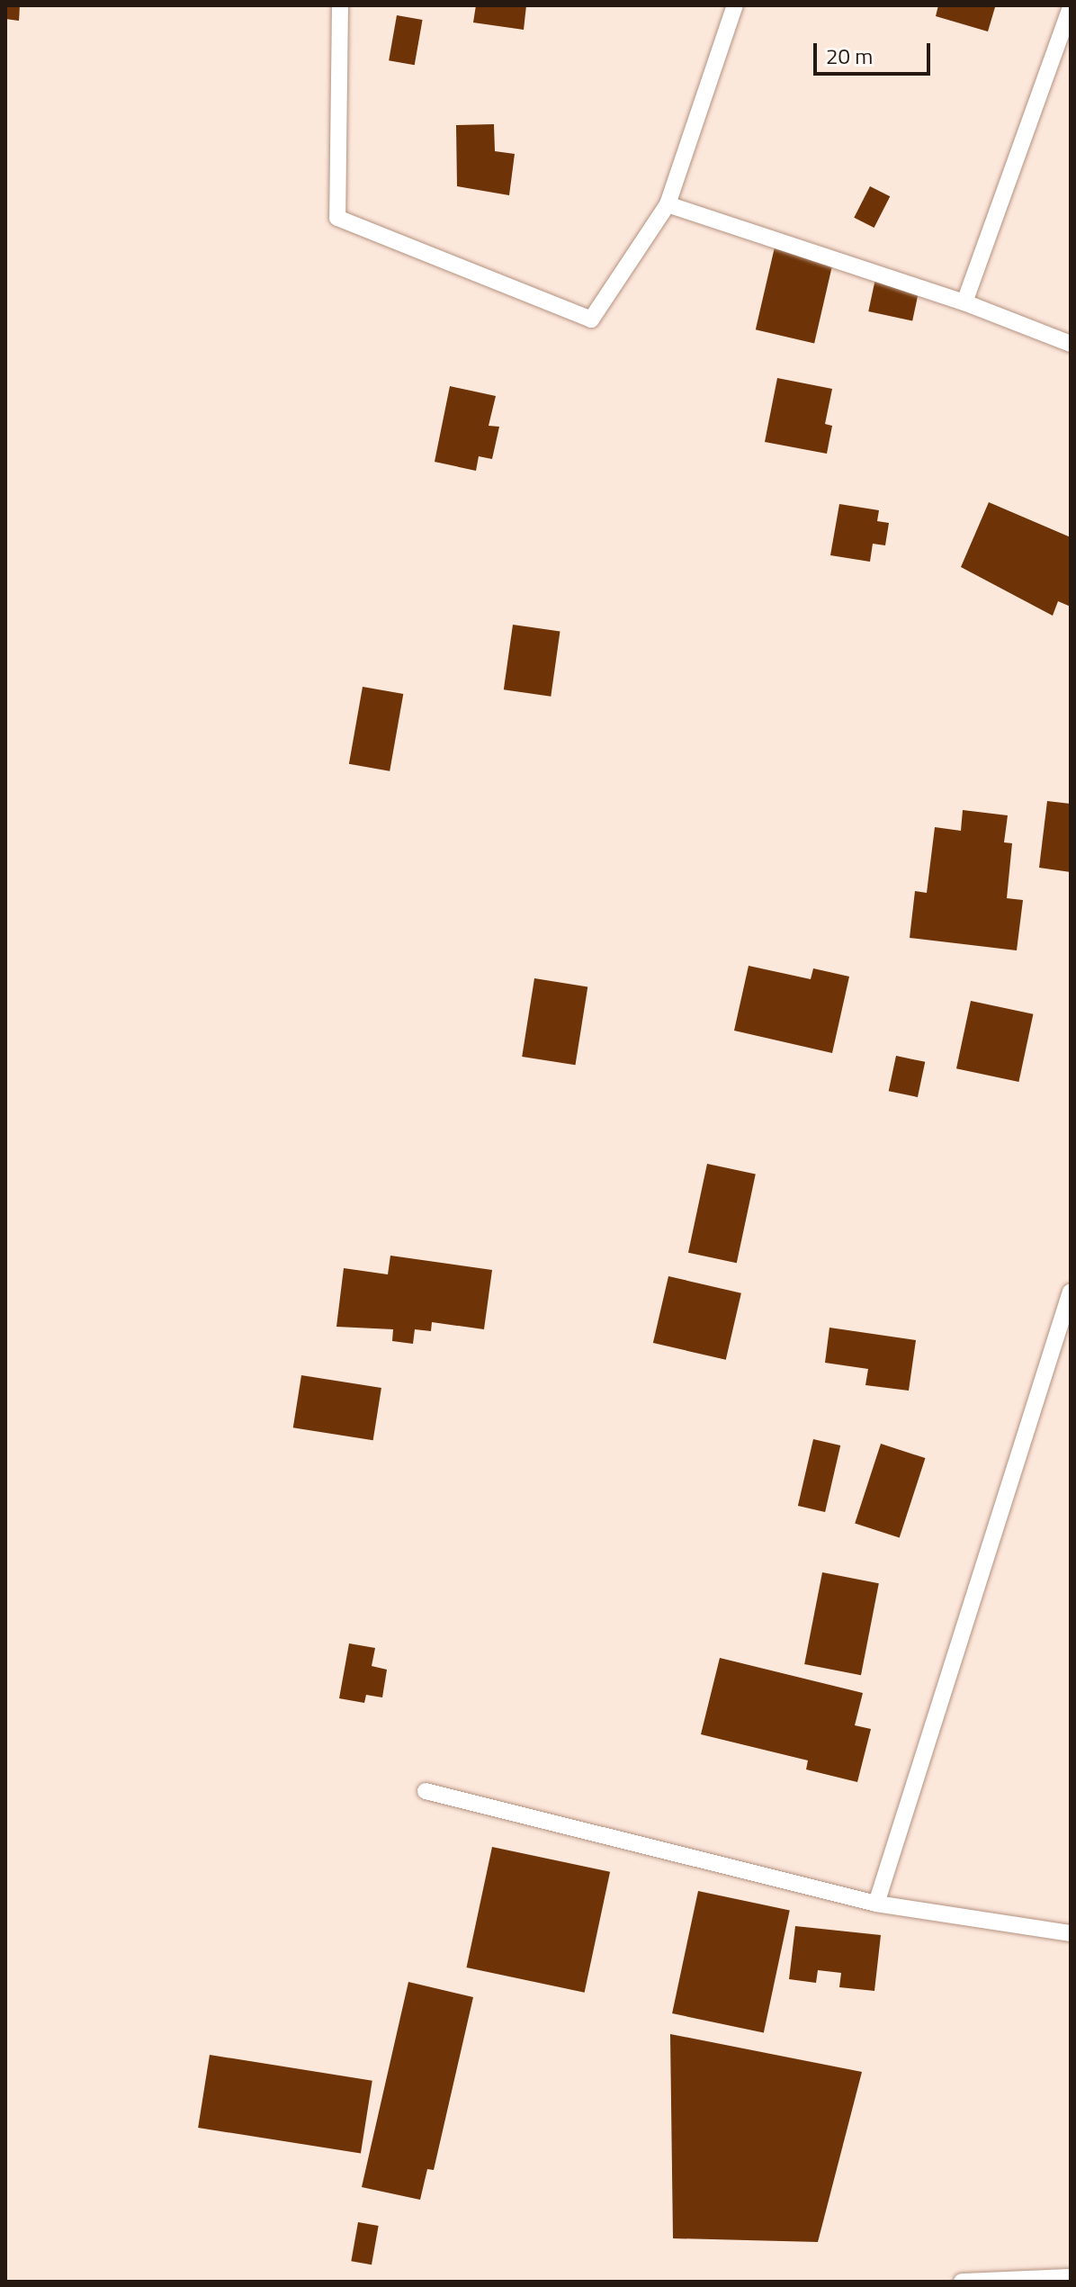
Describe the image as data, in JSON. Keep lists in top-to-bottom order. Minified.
{"scale_bar":"20 m"}
